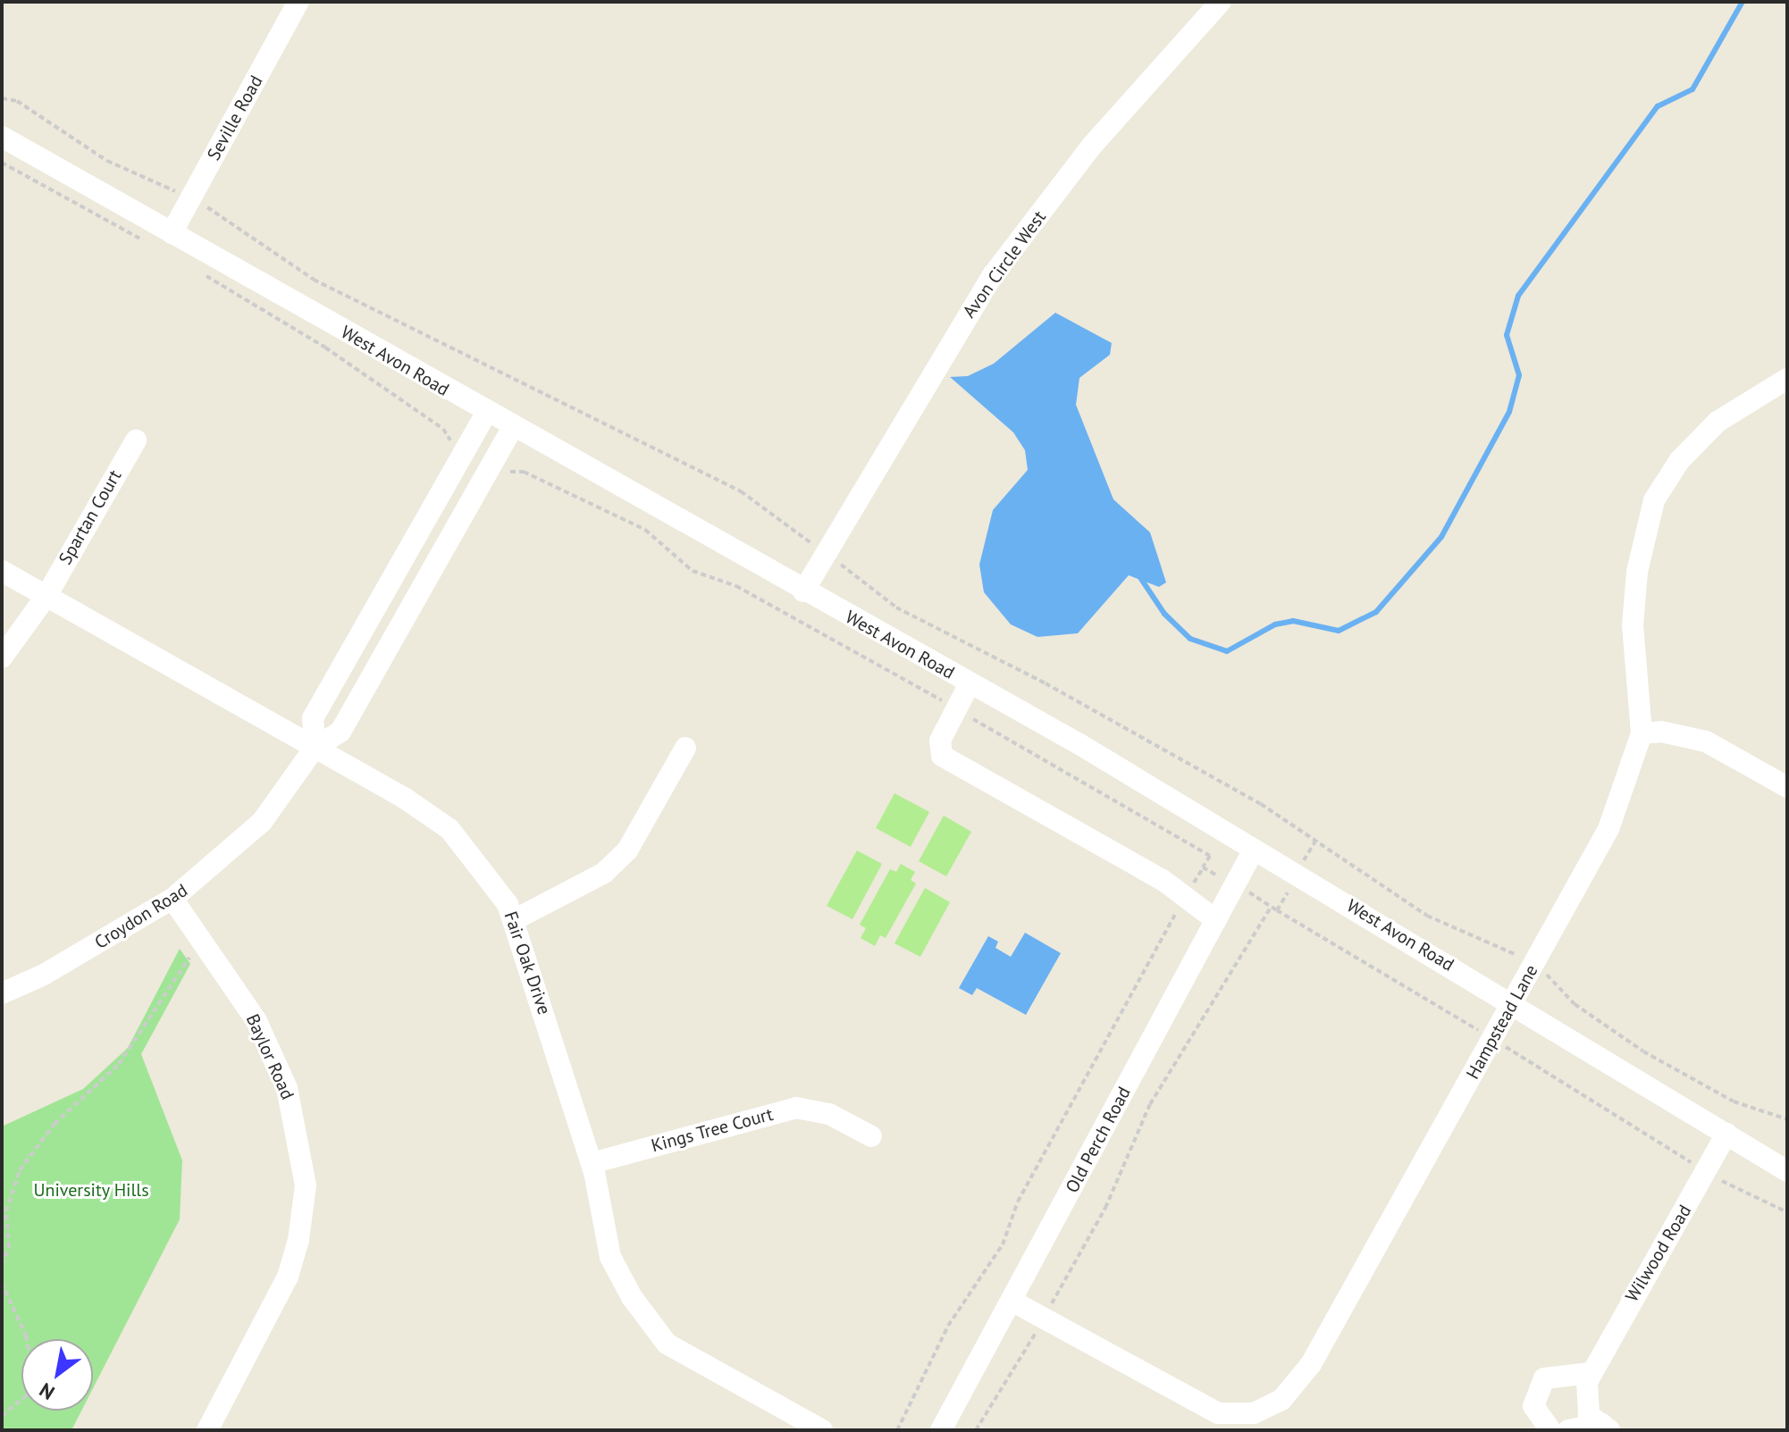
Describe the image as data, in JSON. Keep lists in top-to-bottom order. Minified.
{"streets":{"street":["Seville Road","Avon Circle West","West Avon Road","Spartan Court","Croydon Road","Fair Oak Drive","Hampstead Lane","Baylor Road","Kings Tree Court","Old Perch Road","Wilwood Road"]},"crossings":[["Seville Road","West Avon Road"],["Avon Circle West","West Avon Road"],["West Avon Road","Croydon Road"],["West Avon Road","Hampstead Lane"],["West Avon Road","Old Perch Road"],["West Avon Road","Wilwood Road"],["Spartan Court","Fair Oak Drive"],["Croydon Road","Fair Oak Drive"],["Croydon Road","Baylor Road"],["Fair Oak Drive","Kings Tree Court"],["Hampstead Lane","Old Perch Road"]],"parks":["University Hills"],"north":"bottom left"}
